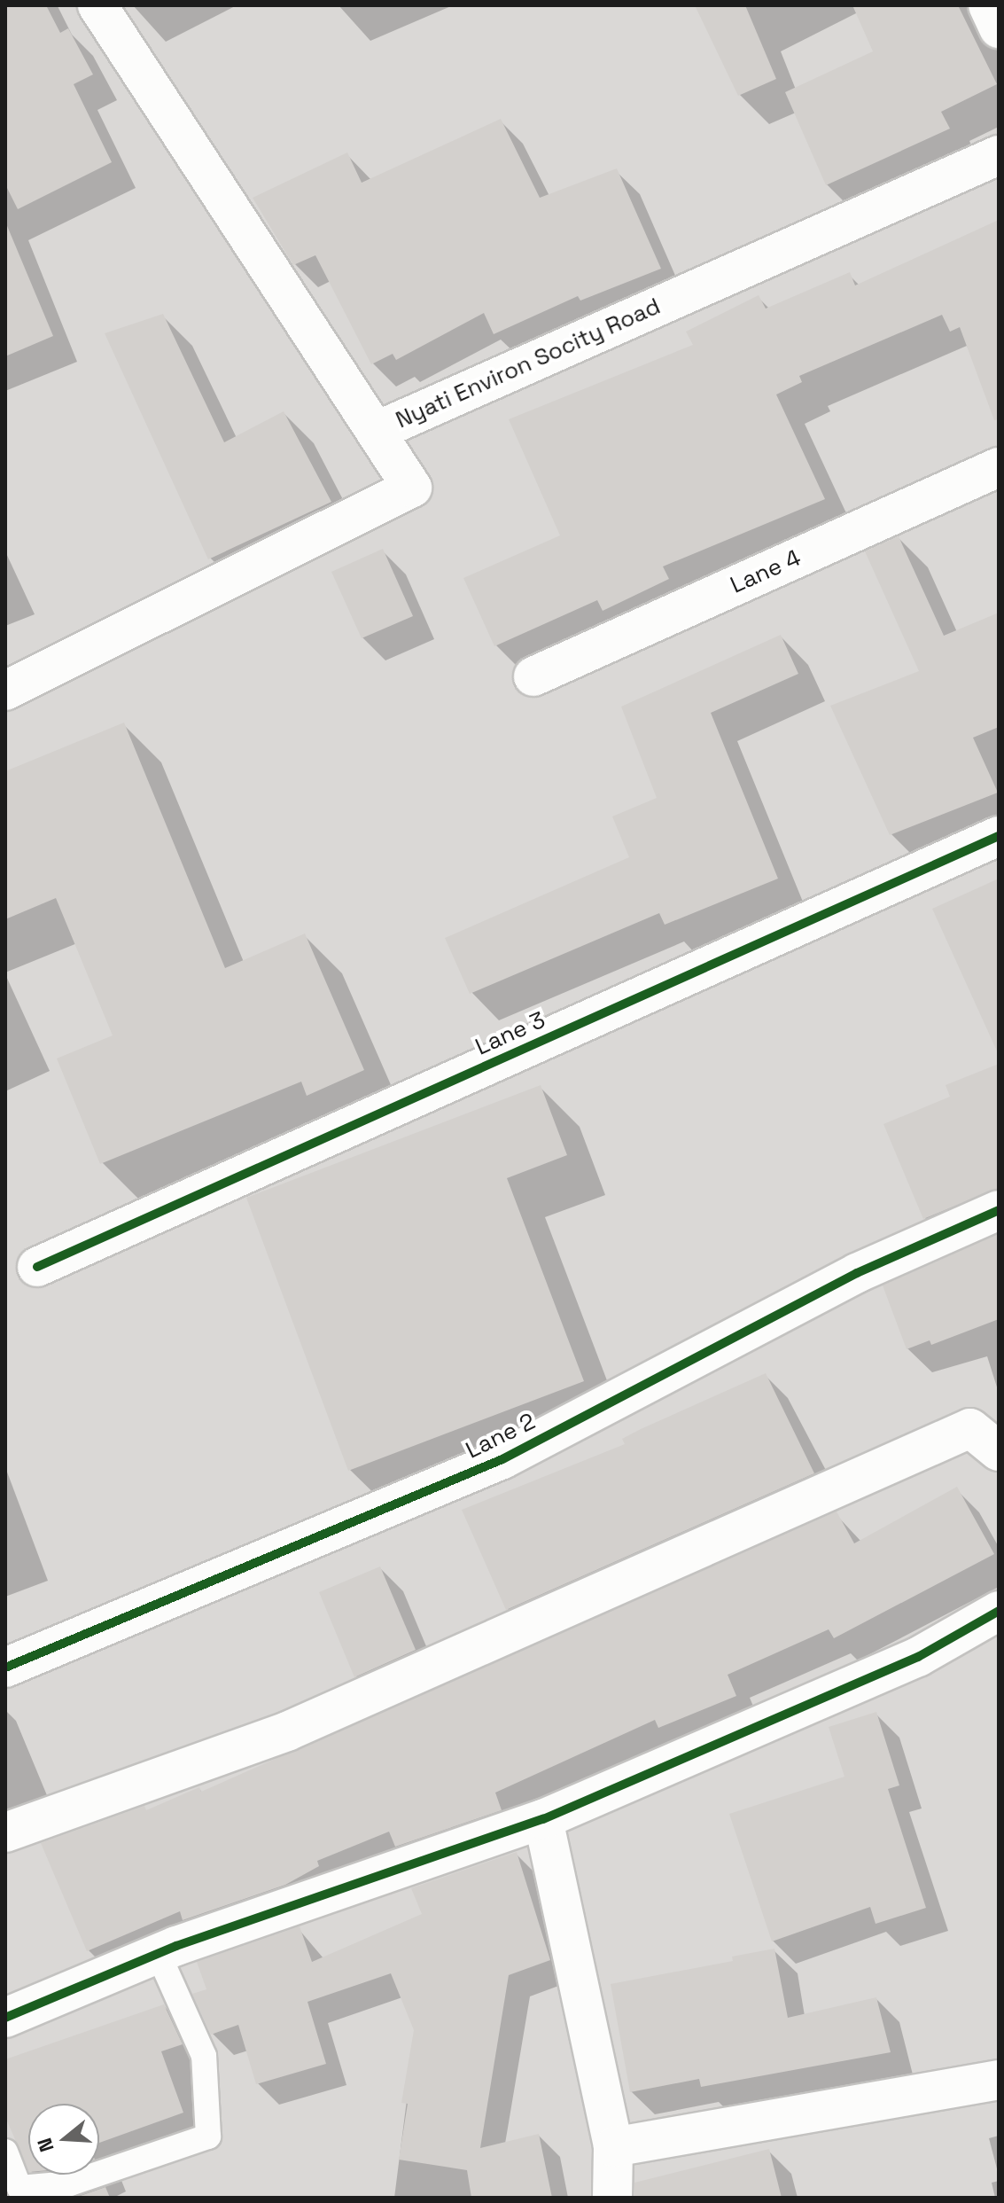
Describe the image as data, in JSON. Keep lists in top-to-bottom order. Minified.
{"streets":{"street":["Nyati Environ Socity Road","Lane 4","Lane 3","Lane 2"]},"north":"left"}
